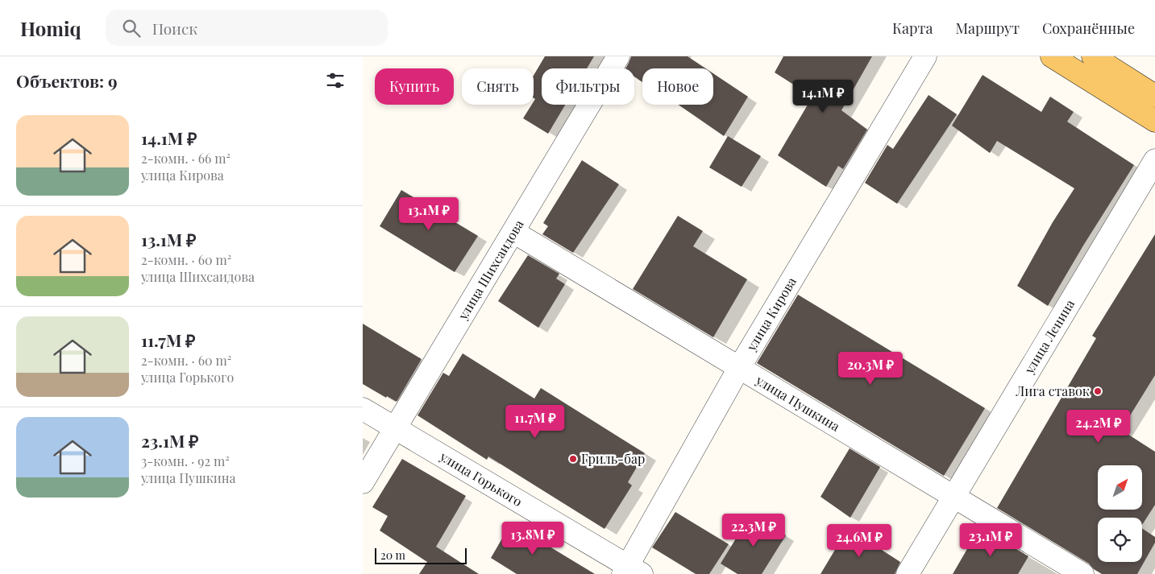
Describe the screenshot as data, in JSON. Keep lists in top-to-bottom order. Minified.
{"streets":{"street":["улица Шихсаидова","улица Кирова","улица Ленина","улица Пушкина","улица Горького"]},"crossings":[["улица Шихсаидова","улица Пушкина"],["улица Шихсаидова","улица Горького"],["улица Кирова","улица Пушкина"],["улица Кирова","улица Горького"],["улица Ленина","улица Пушкина"]],"places":["Лига ставок","Гриль-бар"],"scale_bar":"20 m","north":"top right","page":{"header":"Homiq","search":"Поиск","nav":["Карта","Маршрут","Сохранённые"],"heading":"Объектов: 9","chip":["Купить","Снять","Фильтры","Новое"],"price":["14.1M ₽","13.1M ₽","20.3M ₽","11.7M ₽","24.2M ₽","22.3M ₽","13.8M ₽","23.1M ₽","24.6M ₽"],"list":[{"name":"14.1M ₽","note":"2-комн. · 66 m² · улица Кирова"},{"name":"13.1M ₽","note":"2-комн. · 60 m² · улица Шихсаидова"},{"name":"11.7M ₽","note":"2-комн. · 60 m² · улица Горького"},{"name":"23.1M ₽","note":"3-комн. · 92 m² · улица Пушкина"}],"scale":"20 m"}}
